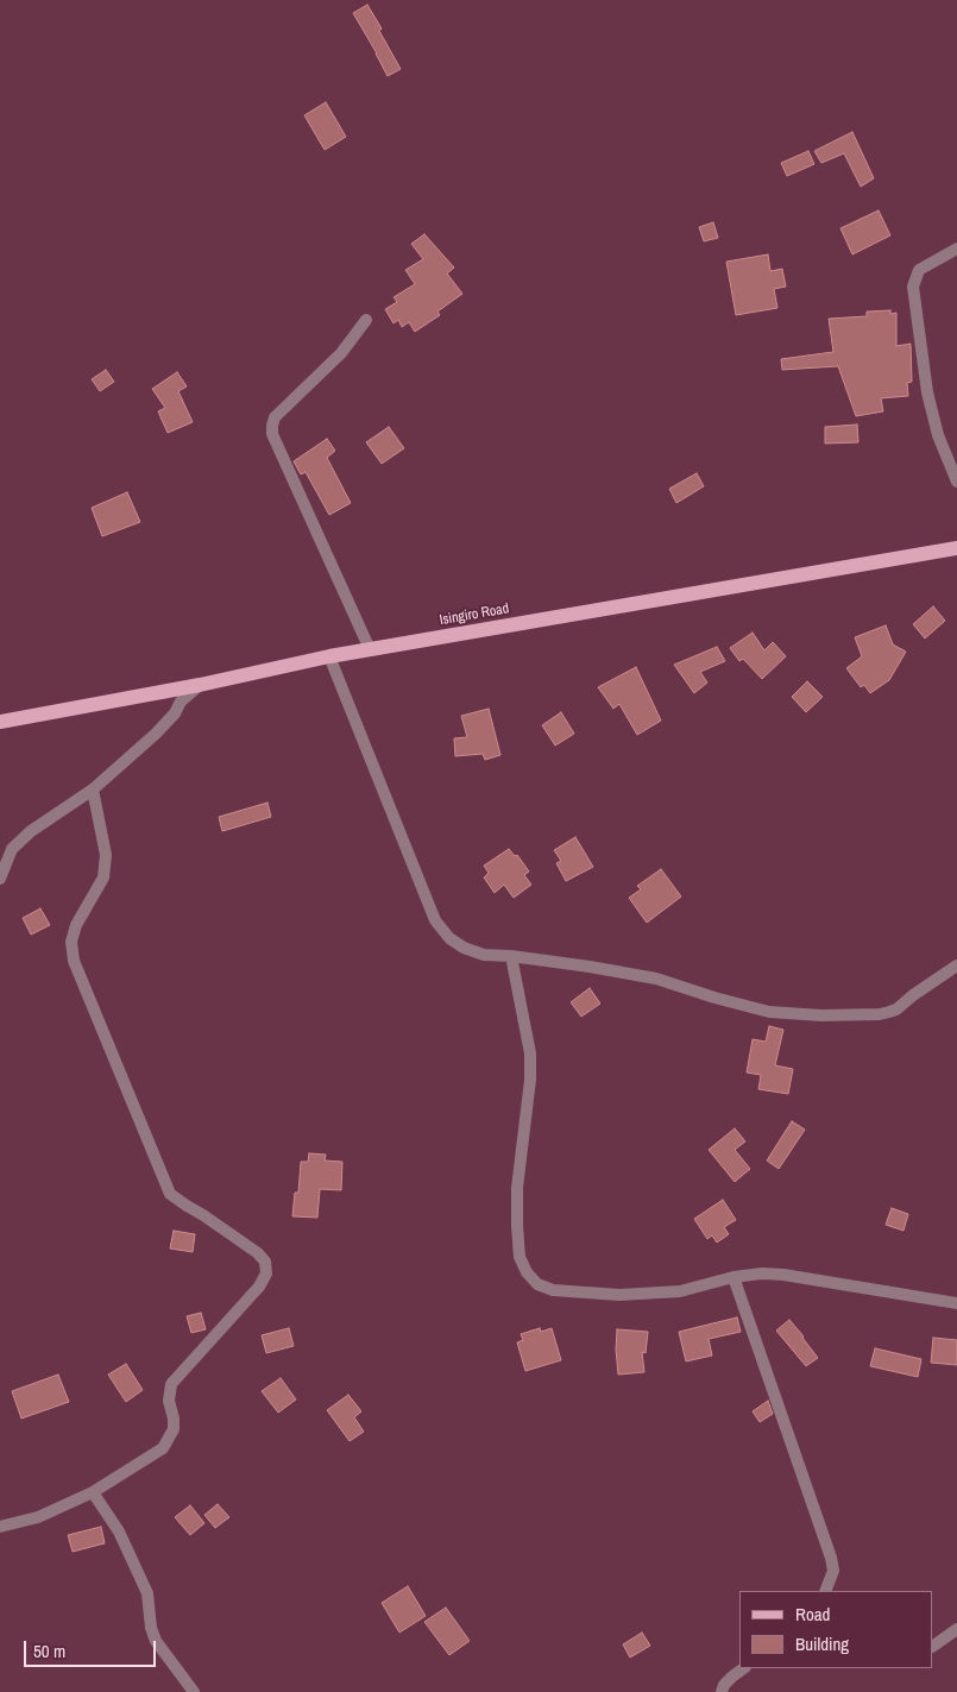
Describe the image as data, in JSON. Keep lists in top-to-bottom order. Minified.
{"streets":{"main road":["Isingiro Road"]},"legend":["Road","Building"],"scale_bar":"50 m"}
